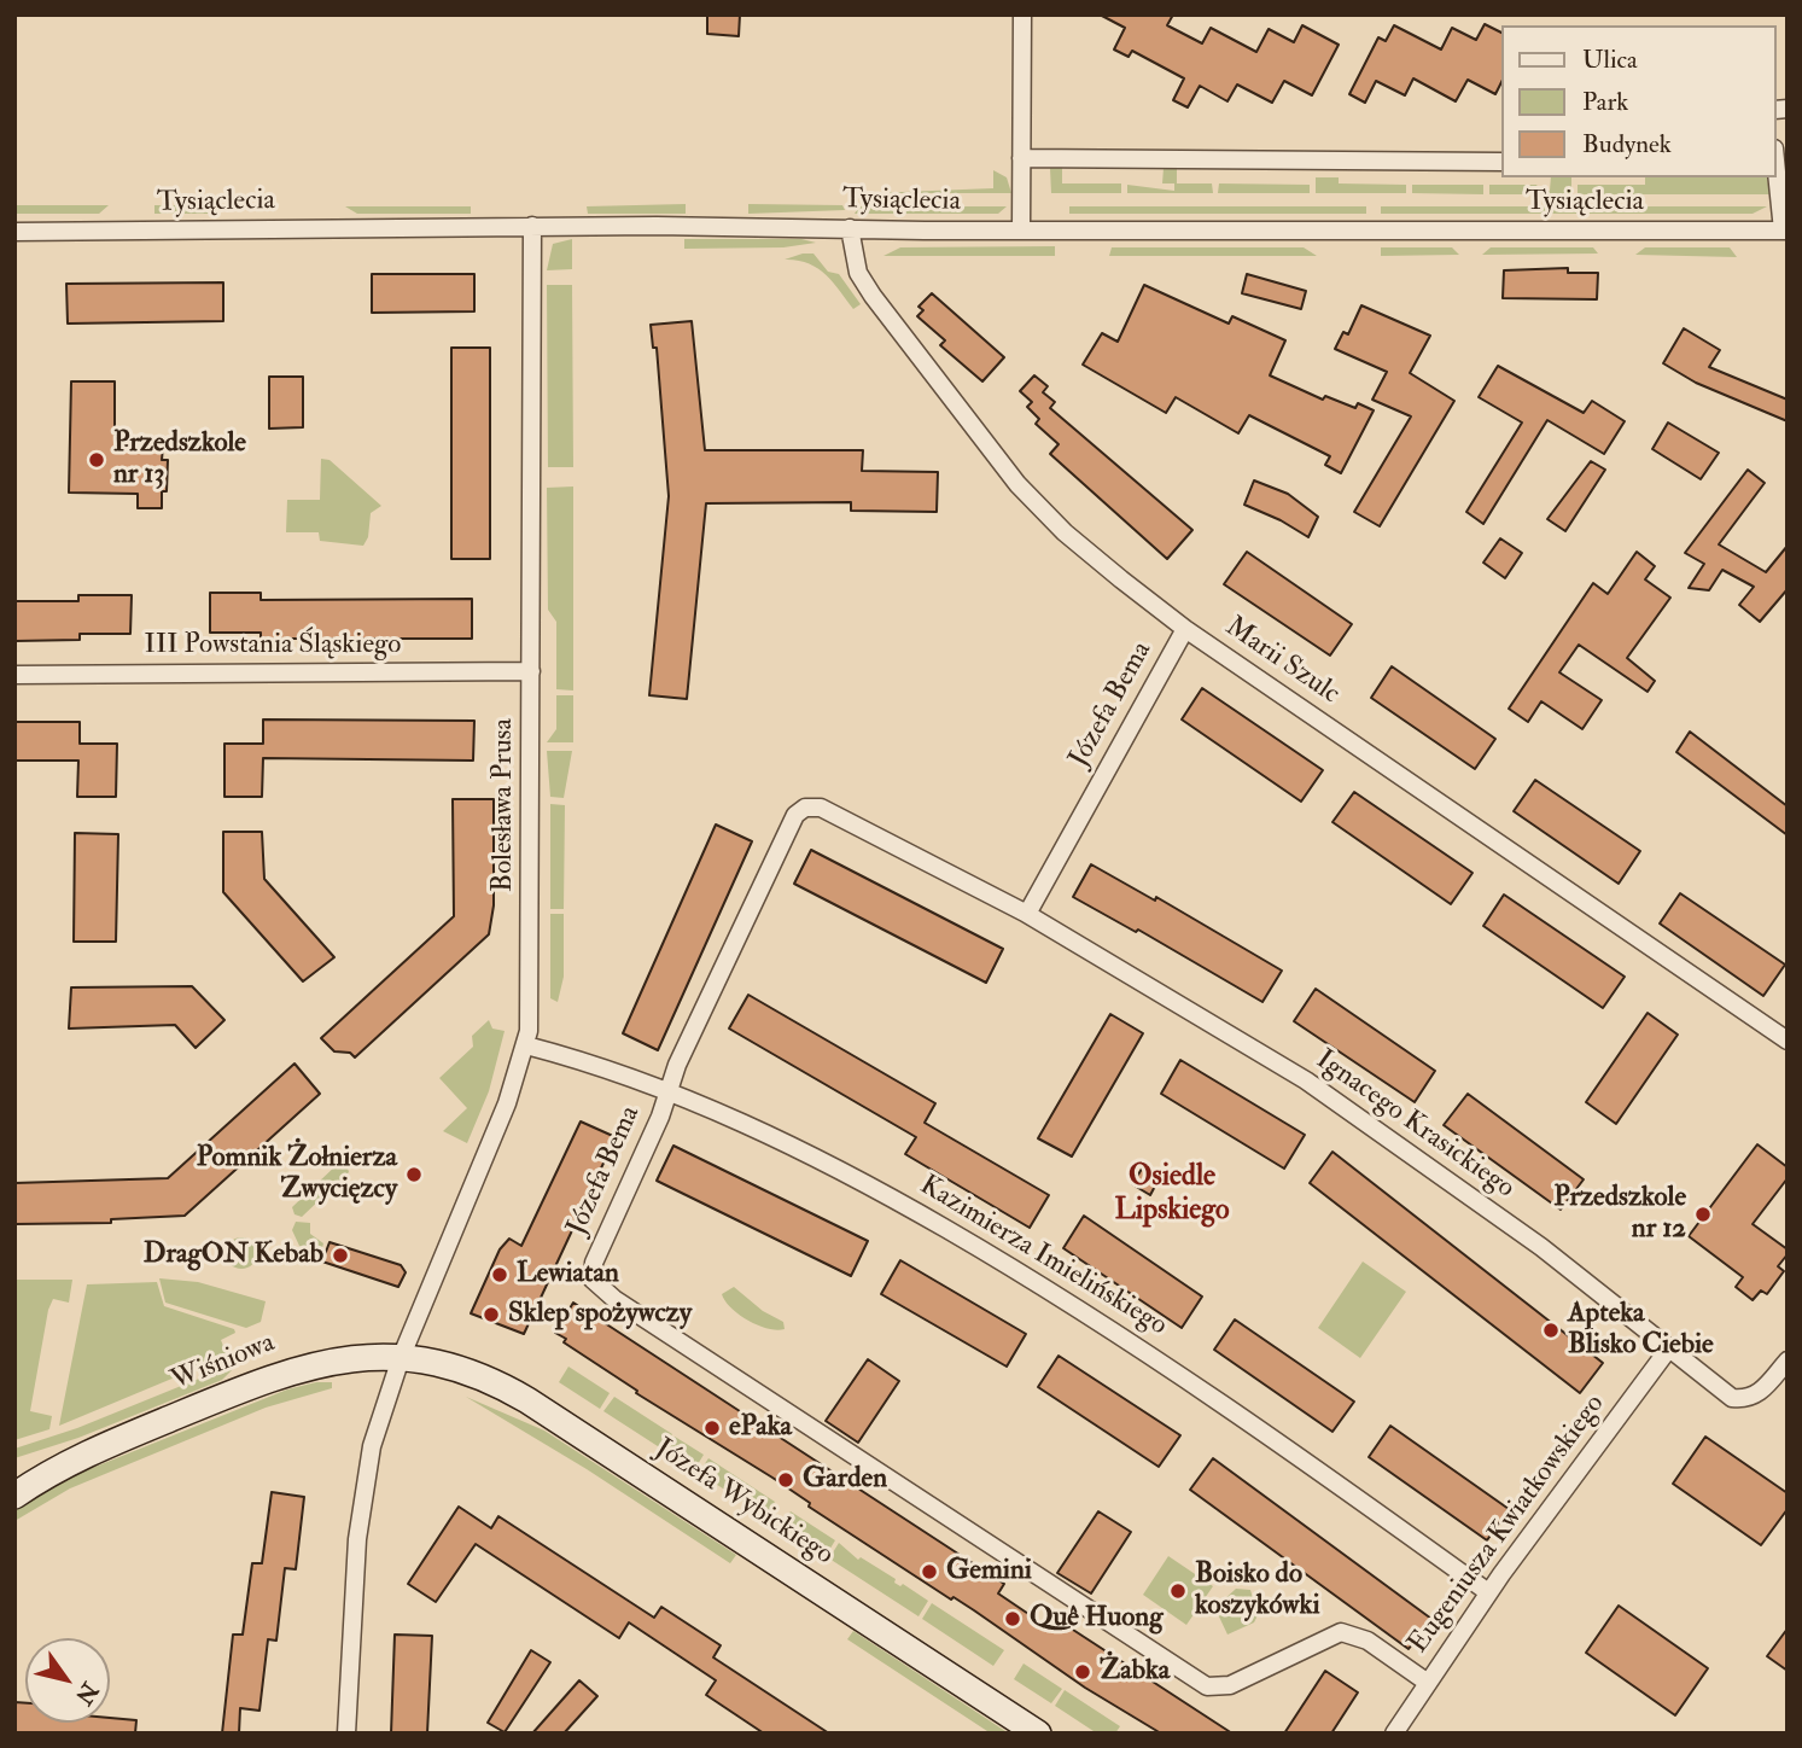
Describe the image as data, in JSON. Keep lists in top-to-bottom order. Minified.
{"streets":{"street":["Tysiąclecia","III Powstania Śląskiego","Marii Szulc","Józefa Bema","Bolesława Prusa","Ignacego Krasickiego","Kazimierza Imielińskiego","Wiśniowa","Józefa Wybickiego","Eugeniusza Kwiatkowskiego"]},"crossings":[["Tysiąclecia","Marii Szulc"],["Tysiąclecia","Bolesława Prusa"],["III Powstania Śląskiego","Bolesława Prusa"],["Marii Szulc","Józefa Bema"],["Józefa Bema","Ignacego Krasickiego"],["Józefa Bema","Kazimierza Imielińskiego"],["Józefa Bema","Eugeniusza Kwiatkowskiego"],["Bolesława Prusa","Kazimierza Imielińskiego"],["Bolesława Prusa","Wiśniowa"],["Bolesława Prusa","Józefa Wybickiego"],["Ignacego Krasickiego","Eugeniusza Kwiatkowskiego"],["Kazimierza Imielińskiego","Eugeniusza Kwiatkowskiego"],["Wiśniowa","Józefa Wybickiego"]],"districts":["Osiedle Lipskiego"],"places":["Przedszkole nr 13","Pomnik Żołnierza Zwycięzcy","Przedszkole nr 12","DragON Kebab","Lewiatan","Sklep spożywczy","Apteka Blisko Ciebie","ePaka","Garden","Gemini","Boisko do koszykówki","Quê Huong","Żabka"],"legend":["Ulica","Park","Budynek"],"north":"bottom right"}
